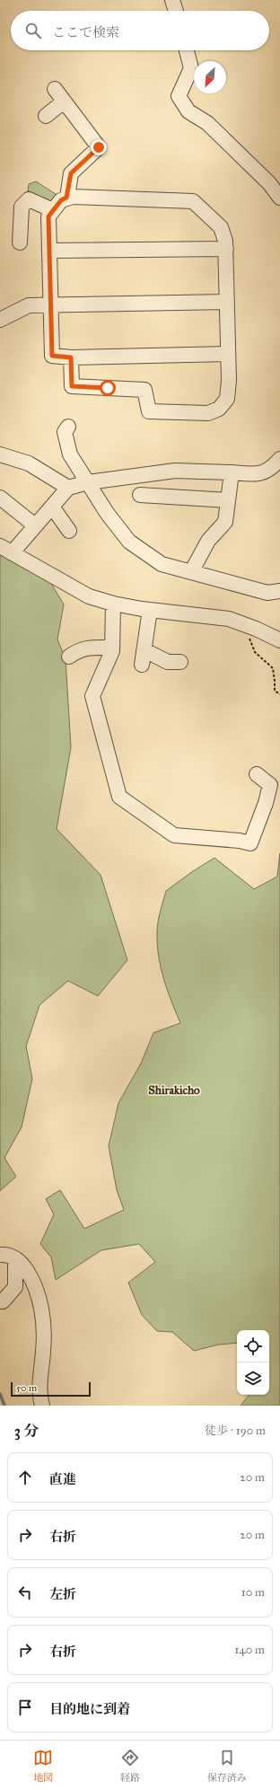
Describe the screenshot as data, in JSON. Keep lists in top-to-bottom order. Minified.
{"districts":["Shirakicho"],"scale_bar":"50 m","north":"bottom left","page":{"search":"ここで検索","scale":"50 m","heading":["3 分","徒歩 · 190 m"],"list":[["直進","20 m"],["右折","20 m"],["左折","10 m"],["右折","140 m"],"目的地に到着"],"nav":["地図","経路","保存済み"]}}
